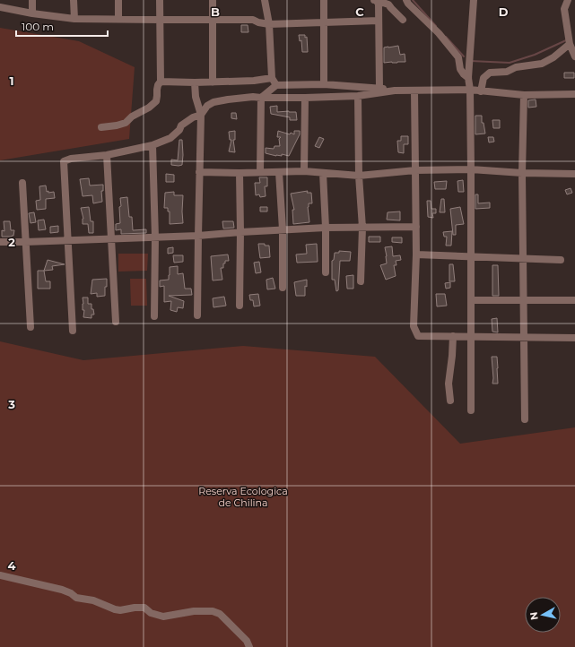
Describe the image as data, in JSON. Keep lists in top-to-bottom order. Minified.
{"parks":["Reserva Ecologica de Chilina"],"scale_bar":"100 m","north":"left","grid":{"columns":["B","C","D"],"rows":["1","2","3","4"]}}
